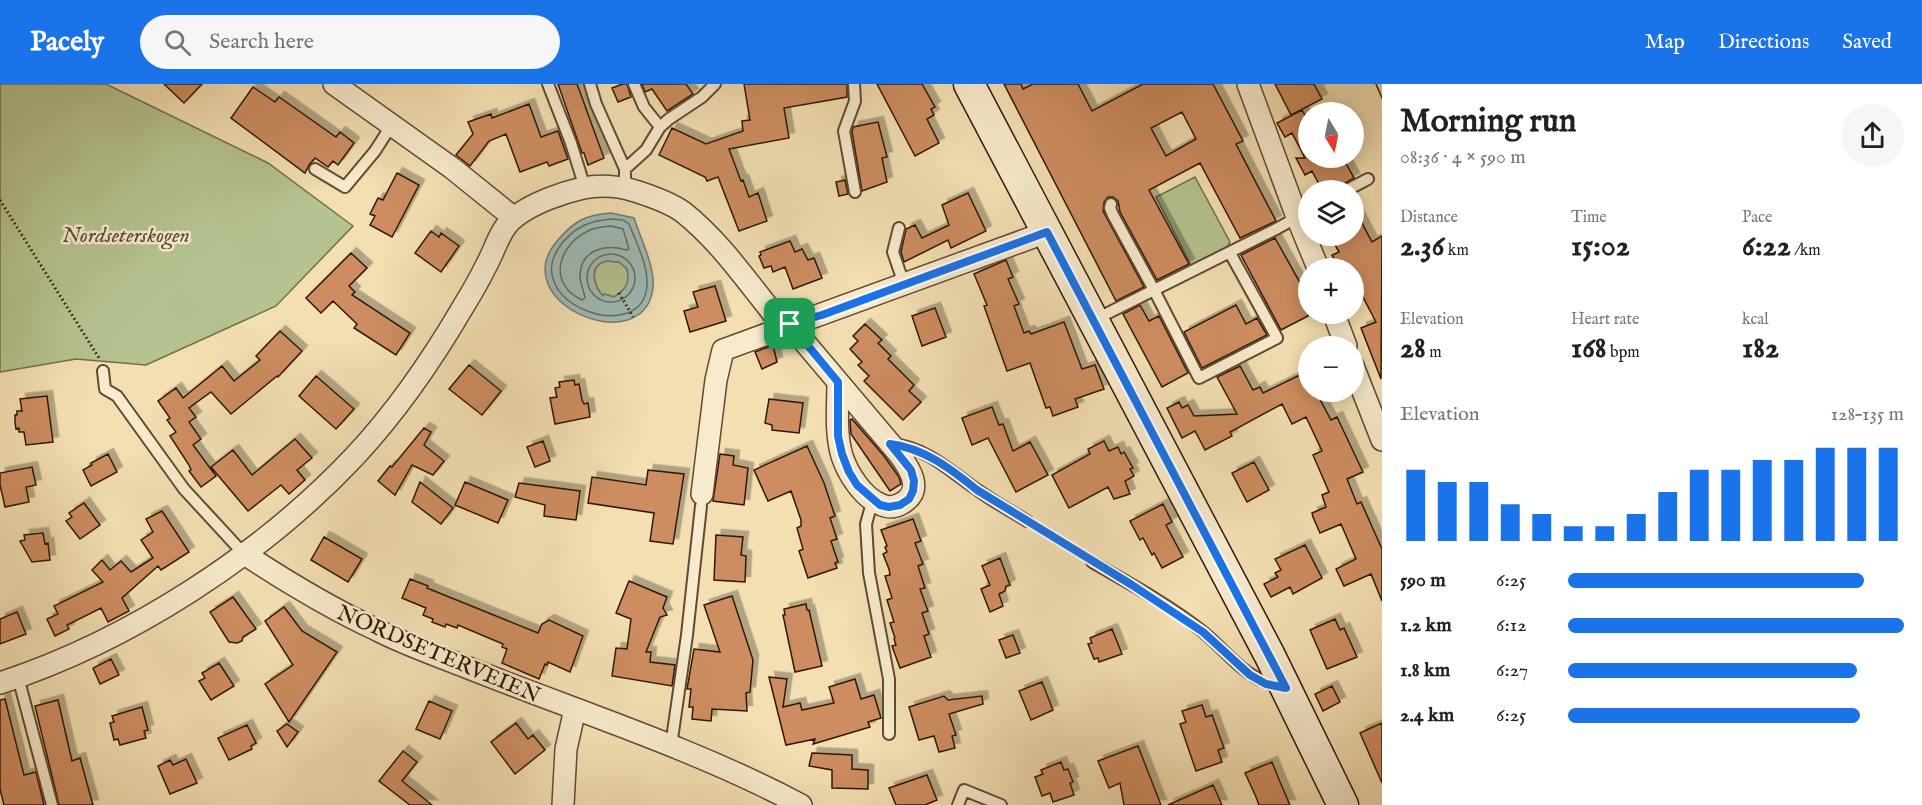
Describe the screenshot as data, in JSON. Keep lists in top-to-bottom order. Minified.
{"streets":{"street":["NORDSETERVEIEN"]},"parks":["Nordseterskogen"],"north":"bottom","page":{"header":"Pacely","search":"Search here","nav":["Map","Directions","Saved"],"heading":["Morning run","08:36 · 4 × 590 m"],"map_buttons":["+","−"],"stats":[["Distance","2.36 km"],["Time","15:02"],["Pace","6:22 /km"],["Elevation","28 m"],["Heart rate","168 bpm"],["kcal","182"]],"chart":["Elevation","128–135 m"],"list":[{"name":"590 m","note":"6:25"},{"name":"1.2 km","note":"6:12"},{"name":"1.8 km","note":"6:27"},{"name":"2.4 km","note":"6:25"}]}}
